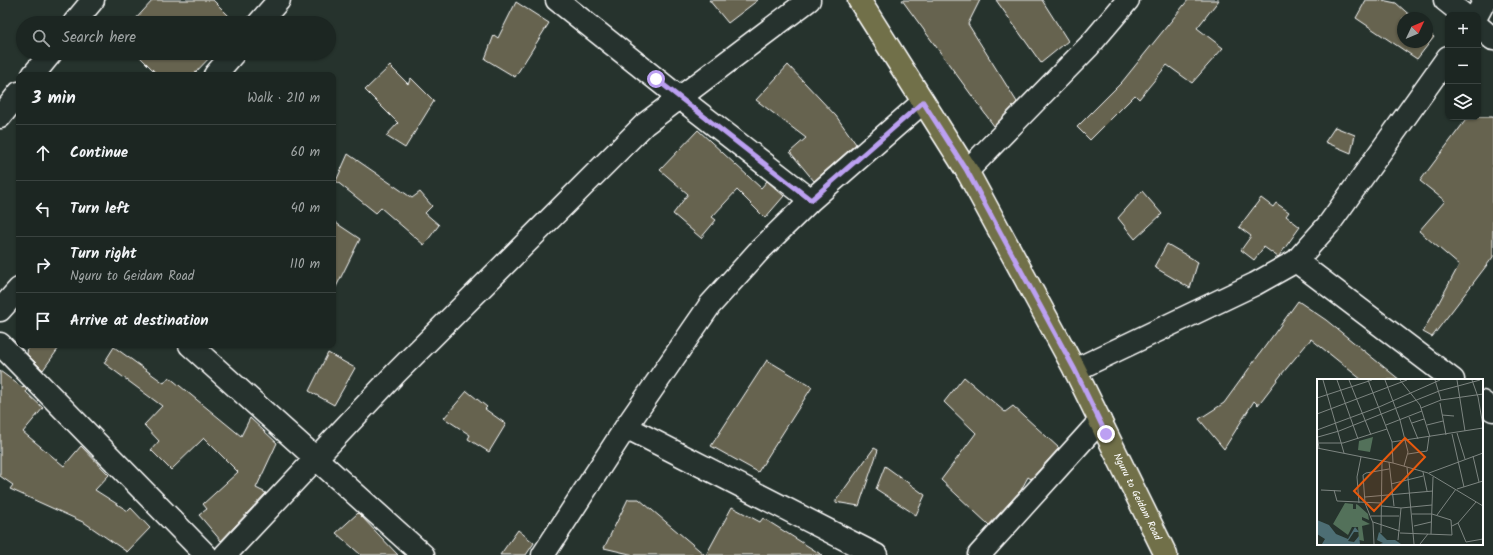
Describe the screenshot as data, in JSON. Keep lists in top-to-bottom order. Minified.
{"streets":{"main road":["Nguru to Geidam Road"]},"north":"top right","page":{"map_buttons":["+","−"],"search":"Search here","heading":["3 min","Walk · 210 m"],"list":[["Continue","60 m"],["Turn left","40 m"],["Turn right","Nguru to Geidam Road","110 m"],"Arrive at destination"]}}
